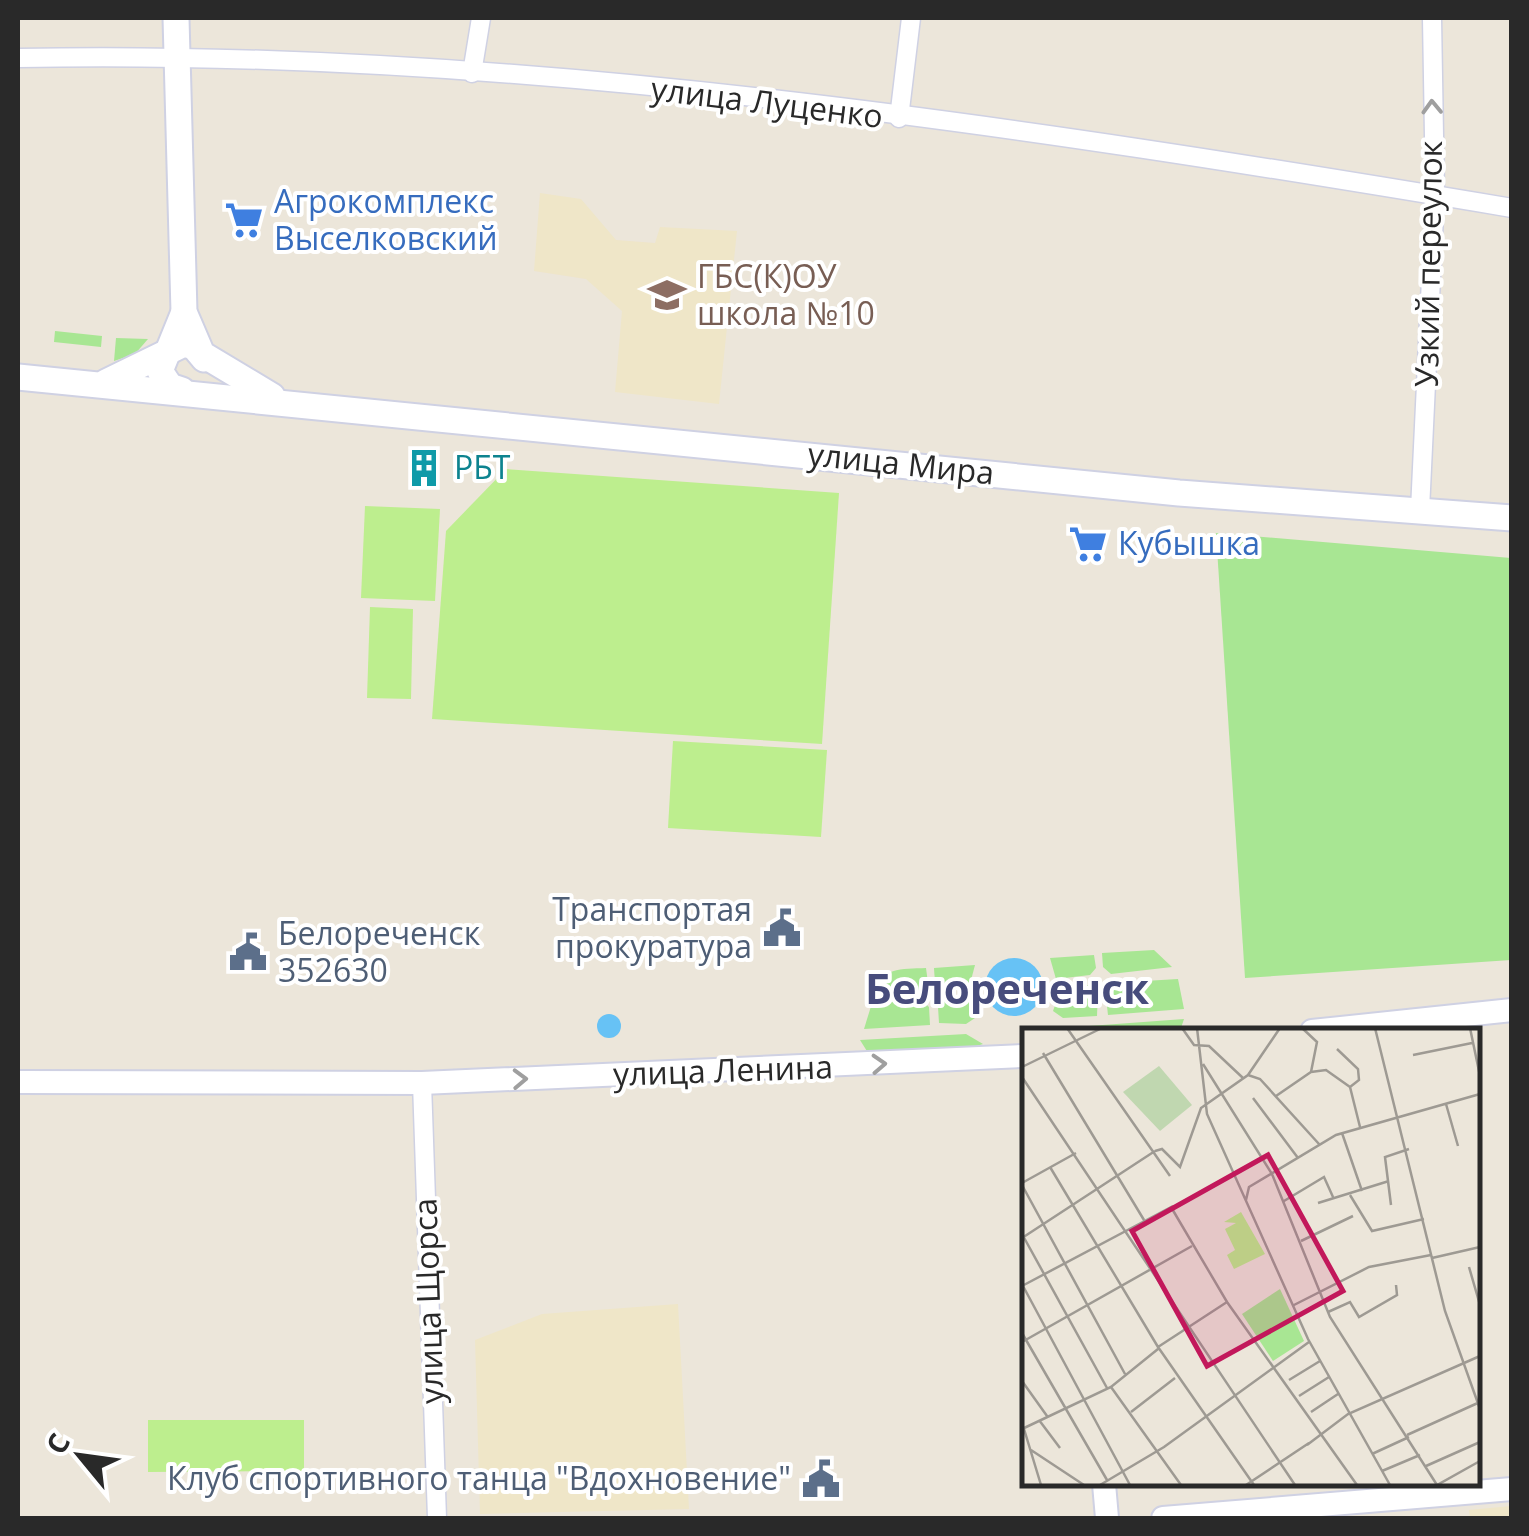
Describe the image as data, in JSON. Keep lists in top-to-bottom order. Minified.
{"streets":{"main road":["улица Мира"],"street":["улица Луценко","Узкий переулок","улица Ленина","улица Щорса"]},"crossings":[["улица Луценко","Узкий переулок"],["Узкий переулок","улица Мира"],["улица Ленина","улица Щорса"]],"one_way":["Узкий переулок","улица Ленина"],"districts":["Белореченск"],"places":{"supermarket":["Агрокомплекс Выселковский","Кубышка"],"school or university":["ГБС(К)ОУ школа №10"],"building":["РБТ"],"public building":["Транспортая прокуратура","Белореченск 352630","Клуб спортивного танца \"Вдохновение\""]},"north":"top left"}
